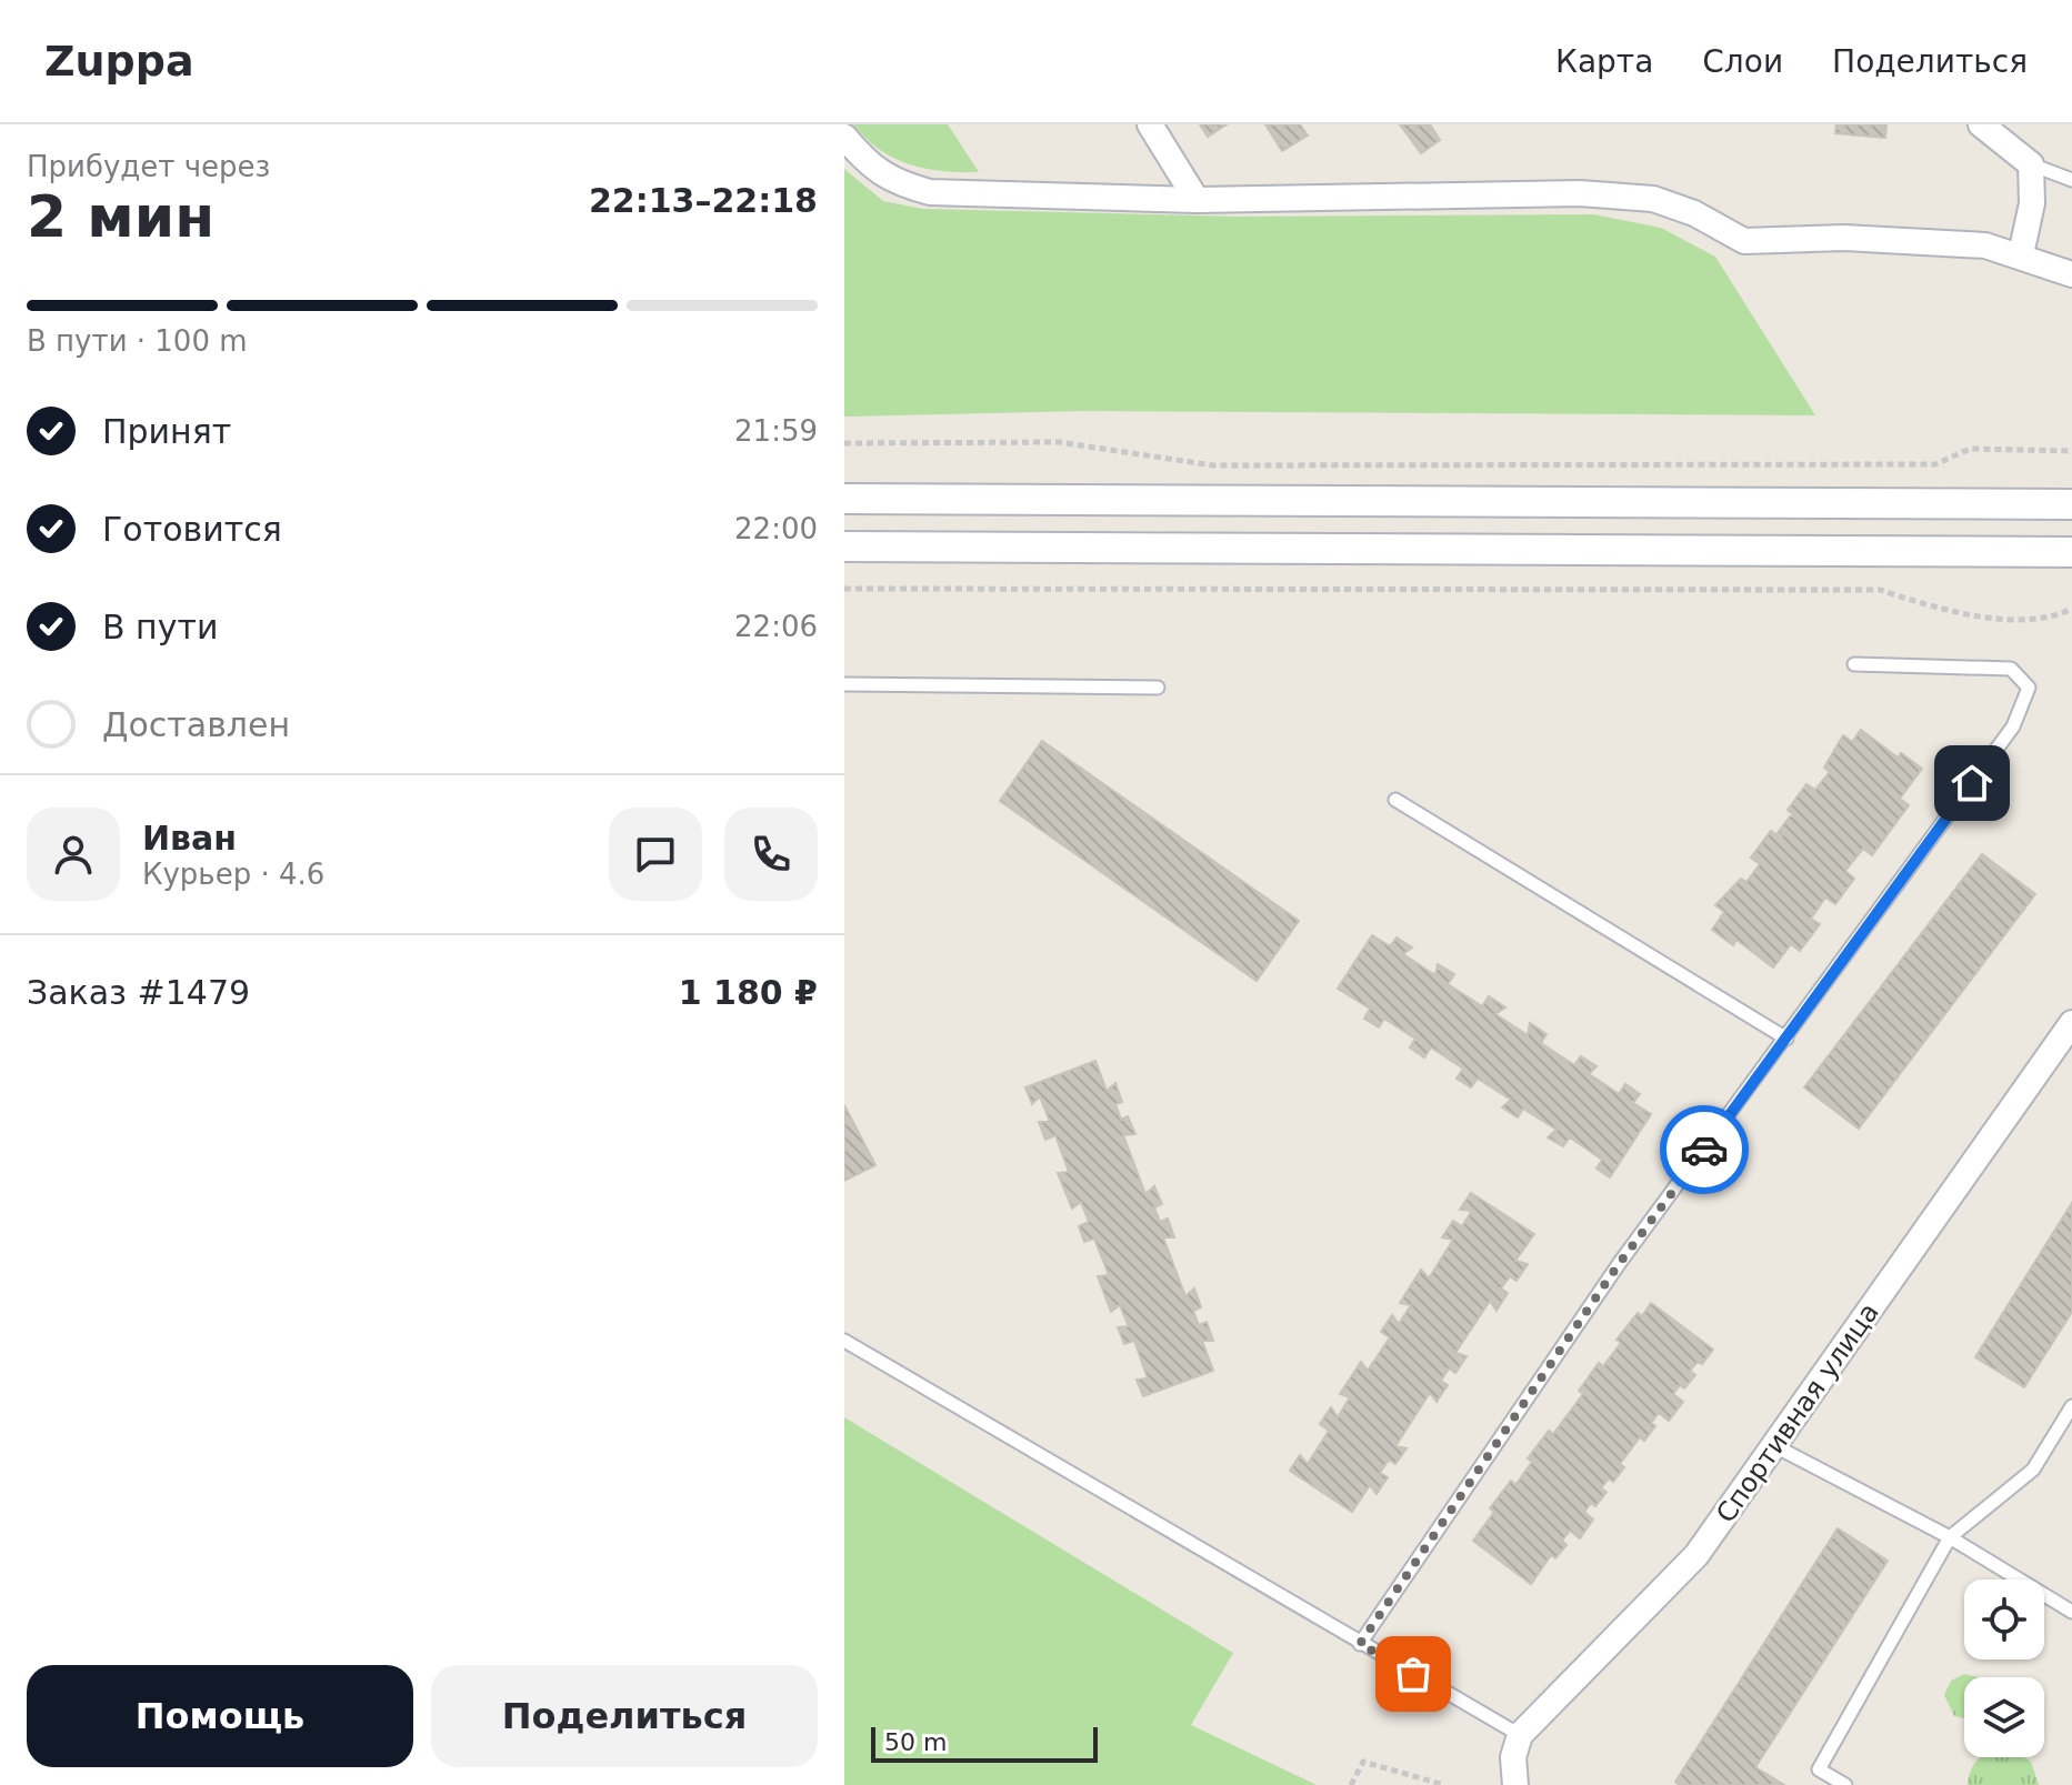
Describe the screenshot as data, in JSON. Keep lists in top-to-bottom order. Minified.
{"streets":{"street":["Спортивная улица"]},"scale_bar":"50 m","page":{"header":"Zuppa","nav":["Карта","Слои","Поделиться"],"heading":["2 мин","Прибудет через","22:13–22:18"],"panel":["Иван","Курьер · 4.6","Заказ #1479","1 180 ₽"],"bar":"В пути · 100 m","list":[["Принят","21:59"],["Готовится","22:00"],["В пути","22:06"],"Доставлен"],"buttons":["Помощь","Поделиться"],"scale":"50 m"}}
